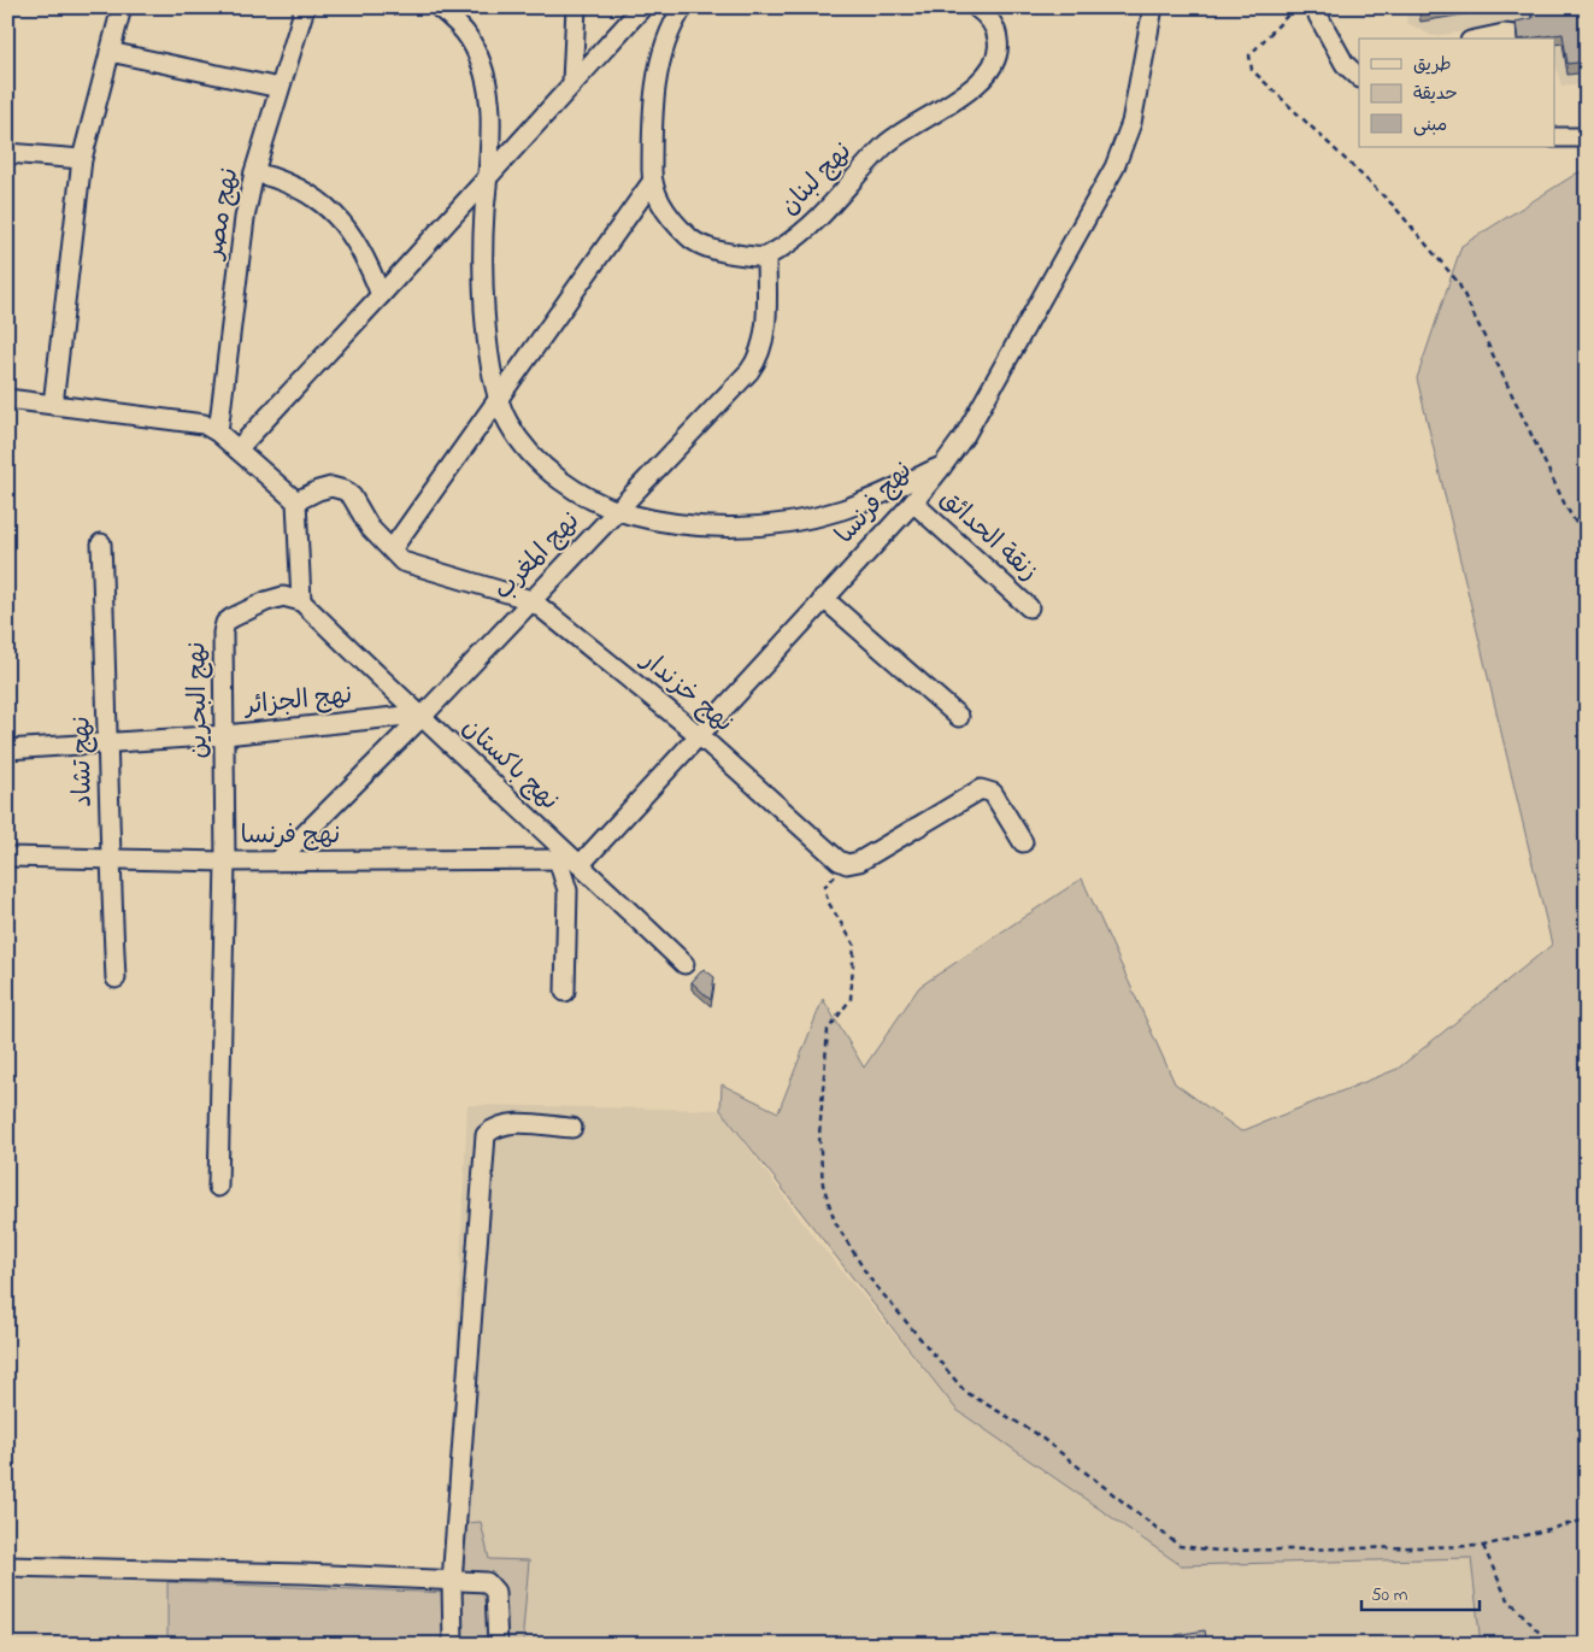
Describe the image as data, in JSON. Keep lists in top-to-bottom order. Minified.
{"streets":{"street":["نهج لبنان","نهج مصر","نهج فرنسا","زنقة الحدائق","نهج المغرب","نهج خزندار","نهج البحرين","نهج الجزائر","نهج تشاد","نهج باكستان"]},"crossings":[["نهج لبنان","نهج المغرب"],["نهج فرنسا","زنقة الحدائق"],["نهج فرنسا","نهج المغرب"],["نهج فرنسا","نهج خزندار"],["نهج فرنسا","نهج البحرين"],["نهج فرنسا","نهج تشاد"],["نهج فرنسا","نهج باكستان"],["نهج المغرب","نهج خزندار"],["نهج المغرب","نهج الجزائر"],["نهج المغرب","نهج باكستان"],["نهج البحرين","نهج الجزائر"],["نهج البحرين","نهج باكستان"],["نهج الجزائر","نهج تشاد"],["نهج الجزائر","نهج باكستان"]],"legend":["طريق","حديقة","مبنى"],"scale_bar":"50 m"}
